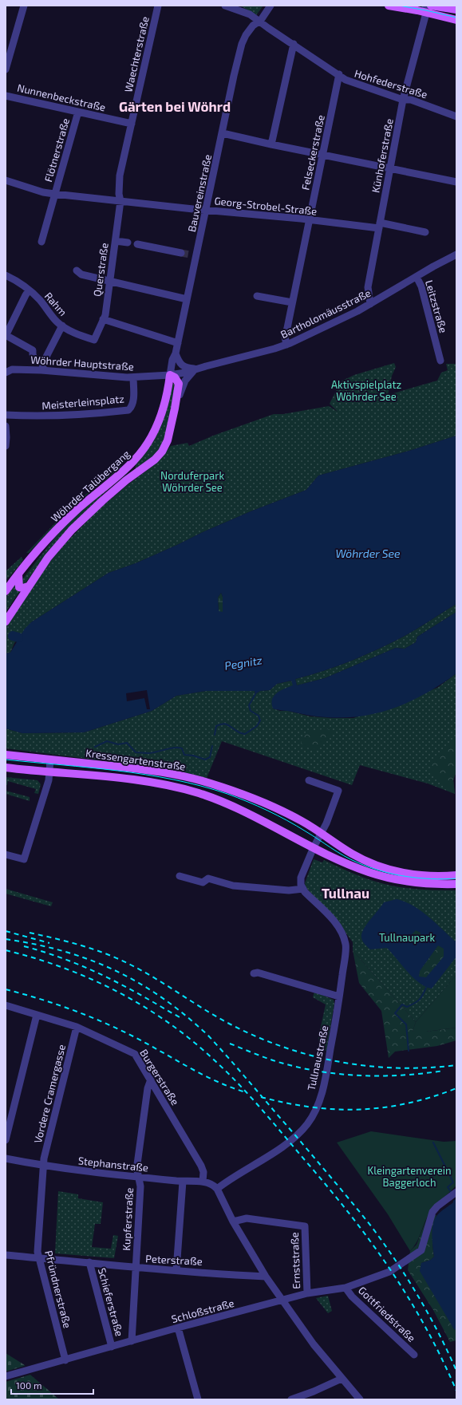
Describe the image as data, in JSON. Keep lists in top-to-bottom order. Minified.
{"streets":{"main road":["Wöhrder Talübergang","Kressengartenstraße"],"street":["Waechterstraße","Hohfederstraße","Nunnenbeckstraße","Flötnerstraße","Felseckerstraße","Künhoferstraße","Bauvereinstraße","Georg-Strobel-Straße","Querstraße","Rahm","Leitzstraße","Bartholomäusstraße","Wöhrder Hauptstraße","Meisterleinsplatz","Tullnaustraße","Burgerstraße","Vordere Cramergasse","Stephanstraße","Kupferstraße","Peterstraße","Ernststraße","Pfründnerstraße","Schieferstraße","Schloßstraße","Gottfriedstraße"]},"crossings":[["Waechterstraße","Nunnenbeckstraße"],["Waechterstraße","Georg-Strobel-Straße"],["Waechterstraße","Querstraße"],["Hohfederstraße","Felseckerstraße"],["Hohfederstraße","Künhoferstraße"],["Hohfederstraße","Bauvereinstraße"],["Nunnenbeckstraße","Flötnerstraße"],["Flötnerstraße","Georg-Strobel-Straße"],["Felseckerstraße","Georg-Strobel-Straße"],["Felseckerstraße","Bartholomäusstraße"],["Künhoferstraße","Georg-Strobel-Straße"],["Künhoferstraße","Bartholomäusstraße"],["Bauvereinstraße","Georg-Strobel-Straße"],["Bauvereinstraße","Bartholomäusstraße"],["Bauvereinstraße","Wöhrder Hauptstraße"],["Bauvereinstraße","Wöhrder Talübergang"],["Georg-Strobel-Straße","Querstraße"],["Querstraße","Rahm"],["Leitzstraße","Bartholomäusstraße"],["Bartholomäusstraße","Wöhrder Hauptstraße"],["Bartholomäusstraße","Wöhrder Talübergang"],["Wöhrder Hauptstraße","Meisterleinsplatz"],["Wöhrder Hauptstraße","Wöhrder Talübergang"],["Tullnaustraße","Stephanstraße"],["Burgerstraße","Vordere Cramergasse"],["Burgerstraße","Stephanstraße"],["Burgerstraße","Kupferstraße"],["Vordere Cramergasse","Stephanstraße"],["Vordere Cramergasse","Pfründnerstraße"],["Stephanstraße","Kupferstraße"],["Stephanstraße","Pfründnerstraße"],["Kupferstraße","Peterstraße"],["Kupferstraße","Schloßstraße"],["Peterstraße","Pfründnerstraße"],["Peterstraße","Schieferstraße"],["Ernststraße","Schloßstraße"],["Pfründnerstraße","Schloßstraße"],["Schieferstraße","Schloßstraße"],["Schloßstraße","Gottfriedstraße"]],"districts":["Gärten bei Wöhrd","Tullnau"],"water":["Wöhrder See","Pegnitz"],"parks":["Aktivspielplatz Wöhrder See","Norduferpark Wöhrder See","Tullnaupark","Kleingartenverein Baggerloch"],"scale_bar":"100 m"}
